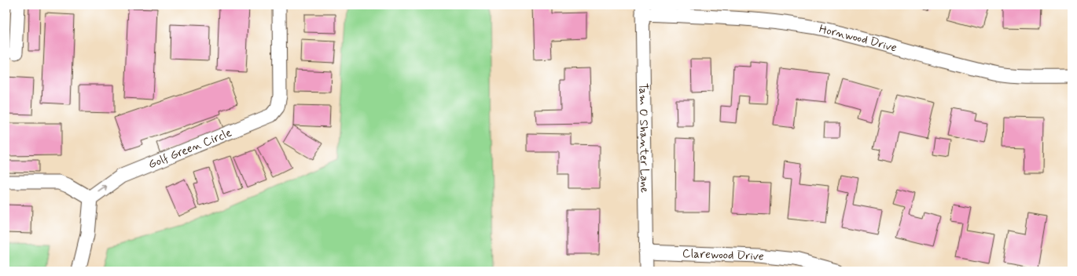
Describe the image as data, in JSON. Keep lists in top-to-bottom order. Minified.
{"streets":{"street":["Hornwood Drive","Tam O Shanter Lane","Golf Green Circle","Clarewood Drive"]},"crossings":[["Hornwood Drive","Tam O Shanter Lane"],["Tam O Shanter Lane","Clarewood Drive"]],"one_way":["Golf Green Circle"]}
